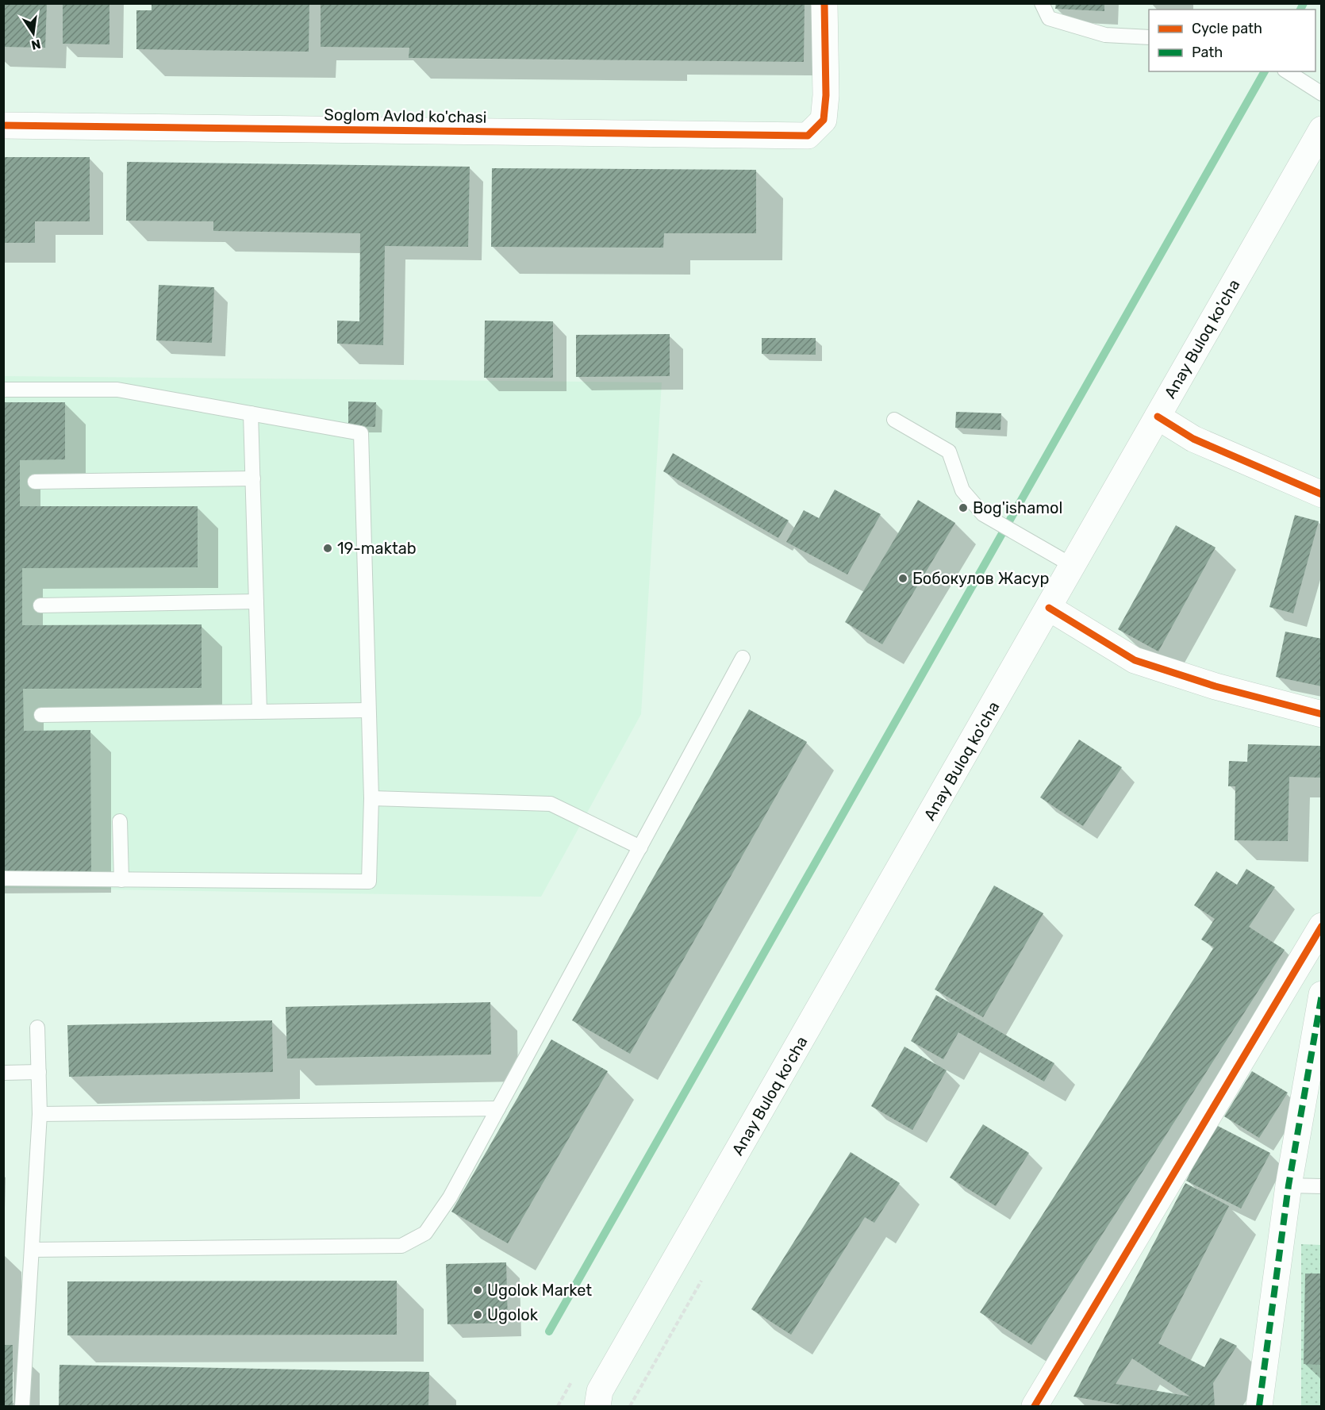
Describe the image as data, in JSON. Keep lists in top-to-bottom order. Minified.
{"streets":{"street":["Soglom Avlod ko'chasi","Anay Buloq ko'cha"]},"places":["Bog'ishamol","19-maktab","Бобокулов Жасур","Ugolok Market","Ugolok"],"legend":["Cycle path","Path"],"north":"bottom"}
